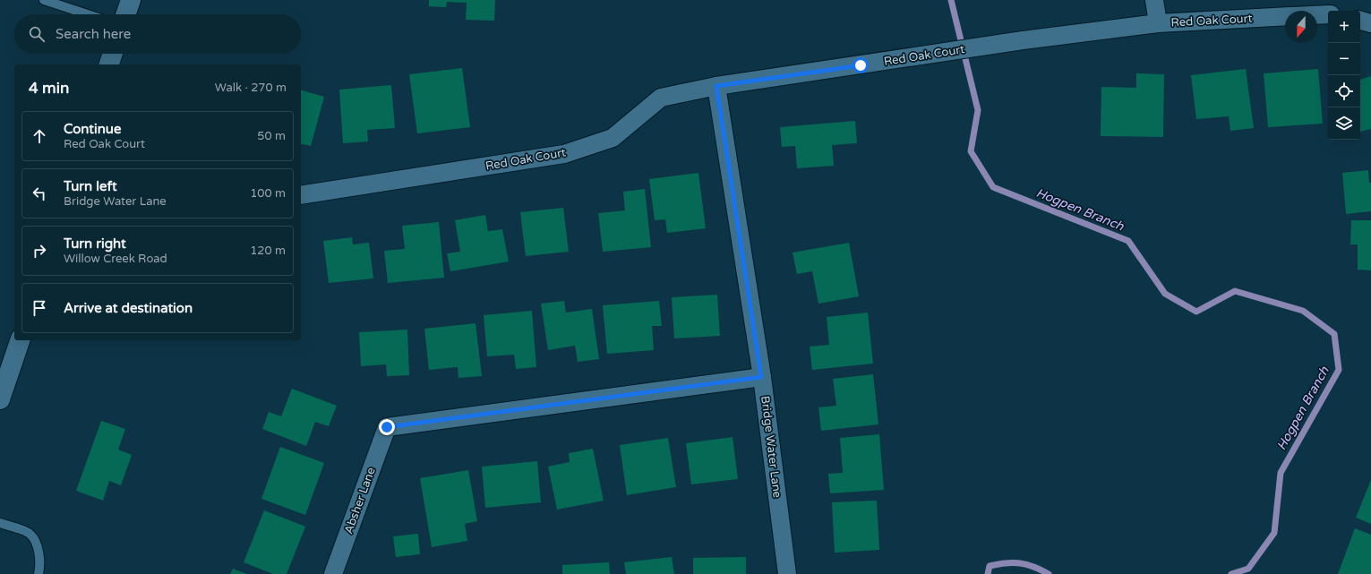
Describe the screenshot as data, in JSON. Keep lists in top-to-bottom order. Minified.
{"streets":{"street":["Red Oak Court","Bridge Water Lane","Absher Lane"]},"crossings":[["Red Oak Court","Bridge Water Lane"],["Bridge Water Lane","Absher Lane"]],"water":["Hogpen Branch"],"north":"bottom","page":{"map_buttons":["+","−"],"search":"Search here","heading":["4 min","Walk · 270 m"],"list":[["Continue","Red Oak Court","50 m"],["Turn left","Bridge Water Lane","100 m"],["Turn right","Willow Creek Road","120 m"],"Arrive at destination"]}}
